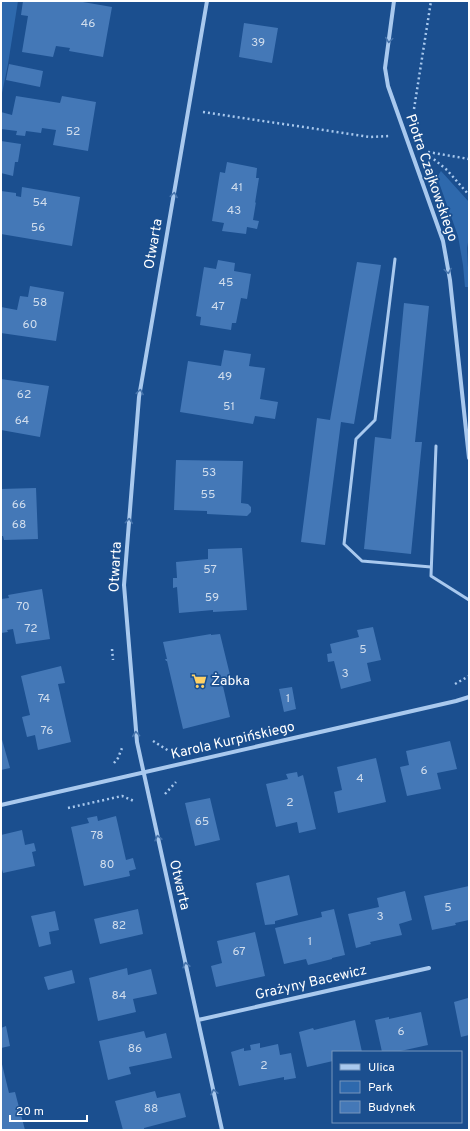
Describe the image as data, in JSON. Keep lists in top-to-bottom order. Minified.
{"streets":{"street":["Piotra Czajkowskiego","Otwarta","Karola Kurpińskiego","Grażyny Bacewicz"]},"crossings":[["Otwarta","Karola Kurpińskiego"],["Otwarta","Grażyny Bacewicz"]],"one_way":["Piotra Czajkowskiego","Otwarta"],"places":{"supermarket":["Żabka"]},"house_numbers":["46","39","52","41","54","43","56","45","58","47","60","49","62","51","64","53","55","66","68","57","59","70","72","5","3","74","1","76","6","4","2","65","78","80","5","3","82","1","67","84","6","86","2","88"],"legend":["Ulica","Park","Budynek"],"scale_bar":"20 m"}
